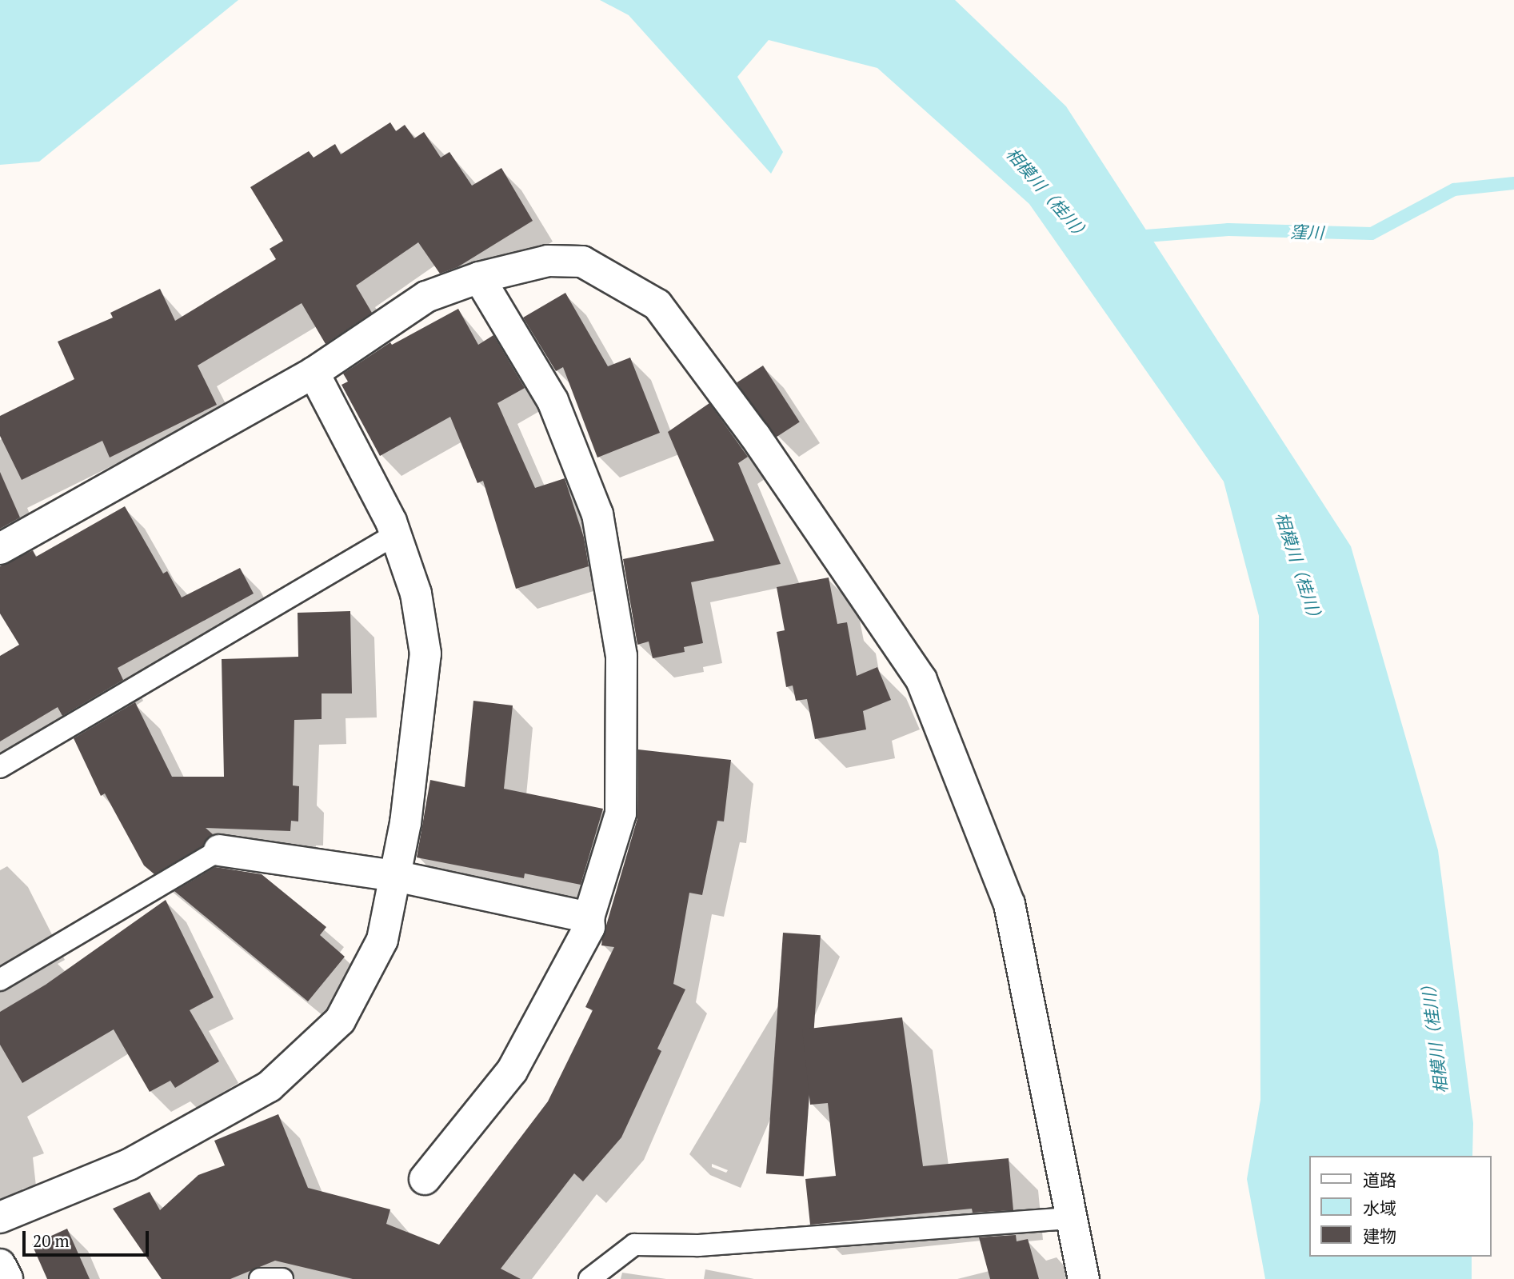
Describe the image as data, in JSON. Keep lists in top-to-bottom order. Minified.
{"water":["相模川（桂川）","窪川"],"legend":["道路","水域","建物"],"scale_bar":"20 m"}
